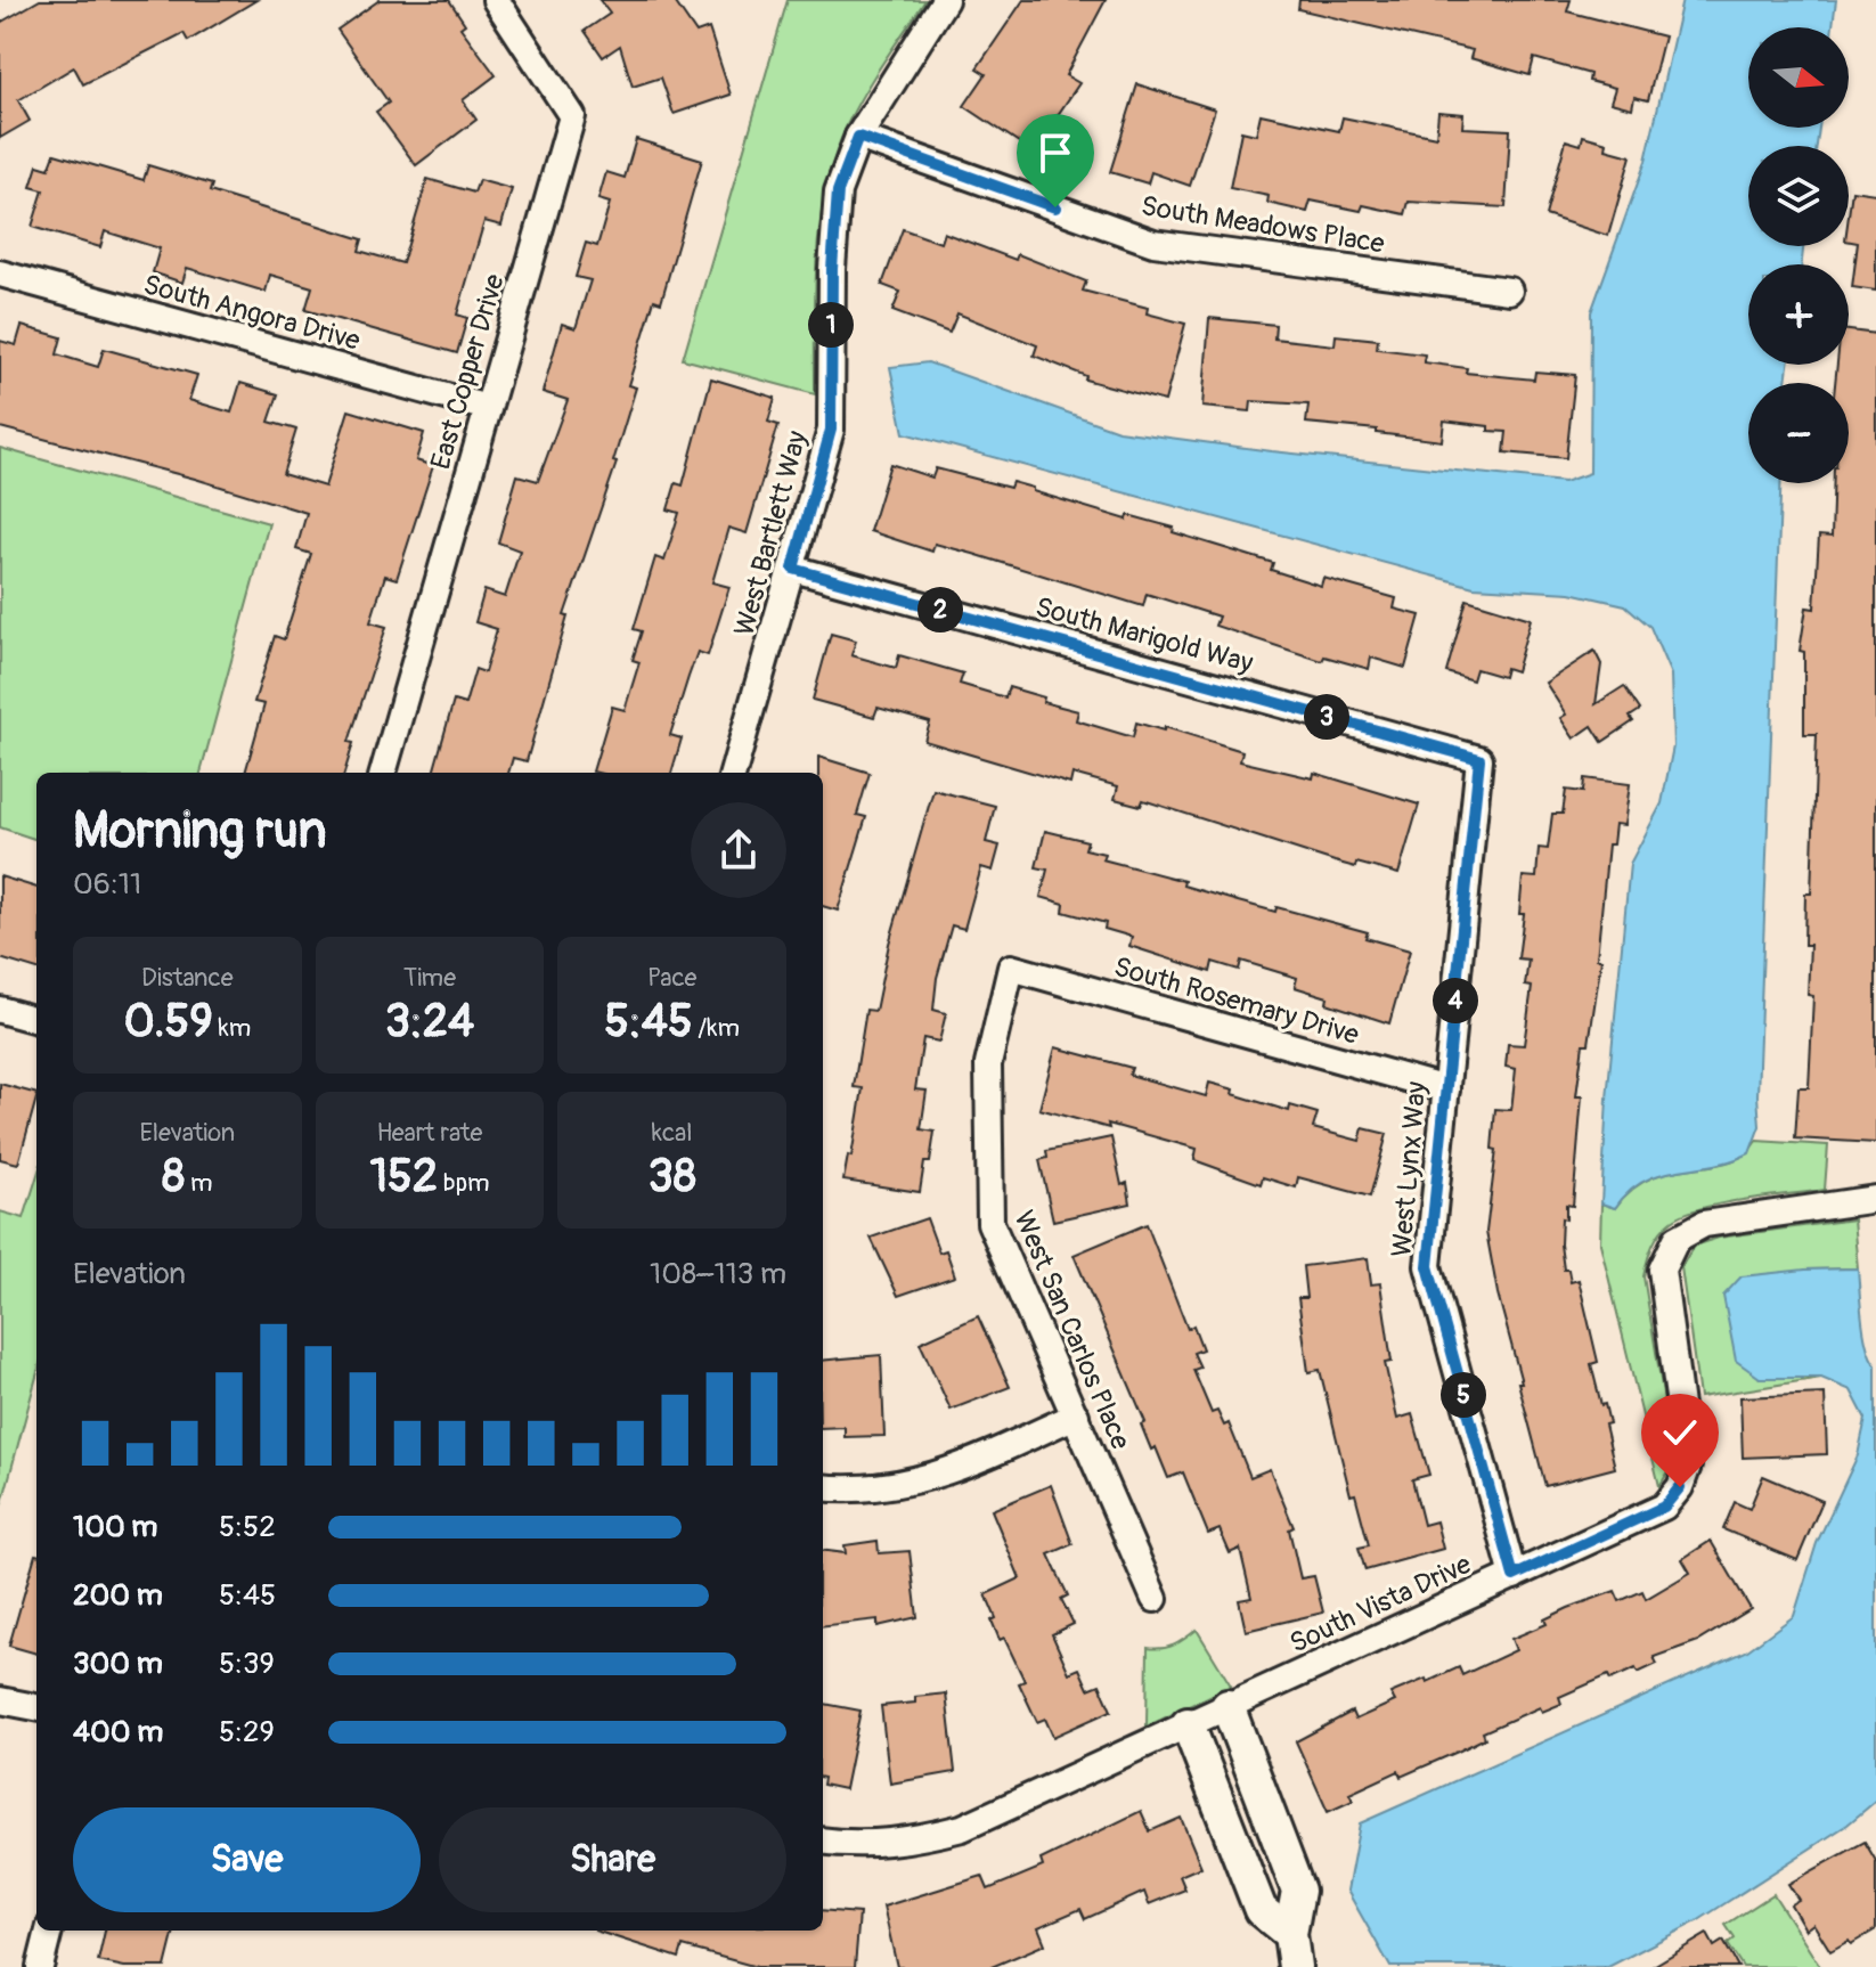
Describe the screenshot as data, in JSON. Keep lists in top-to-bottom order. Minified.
{"streets":{"street":["South Meadows Place","South Angora Drive","East Copper Drive","West Bartlett Way","South Marigold Way","South Rosemary Drive","West Lynx Way","West San Carlos Place","South Vista Drive"]},"crossings":[["South Meadows Place","West Bartlett Way"],["South Angora Drive","East Copper Drive"],["West Bartlett Way","South Marigold Way"],["South Marigold Way","West Lynx Way"],["South Rosemary Drive","West Lynx Way"],["South Rosemary Drive","West San Carlos Place"],["West Lynx Way","South Vista Drive"]],"north":"right","page":{"map_buttons":["+","−"],"pins":["1","2","3","4","5"],"heading":["Morning run","06:11"],"stats":[["Distance","0.59 km"],["Time","3:24"],["Pace","5:45 /km"],["Elevation","8 m"],["Heart rate","152 bpm"],["kcal","38"]],"chart":["Elevation","108–113 m"],"list":[{"name":"100 m","note":"5:52"},{"name":"200 m","note":"5:45"},{"name":"300 m","note":"5:39"},{"name":"400 m","note":"5:29"}],"buttons":["Save","Share"]}}
